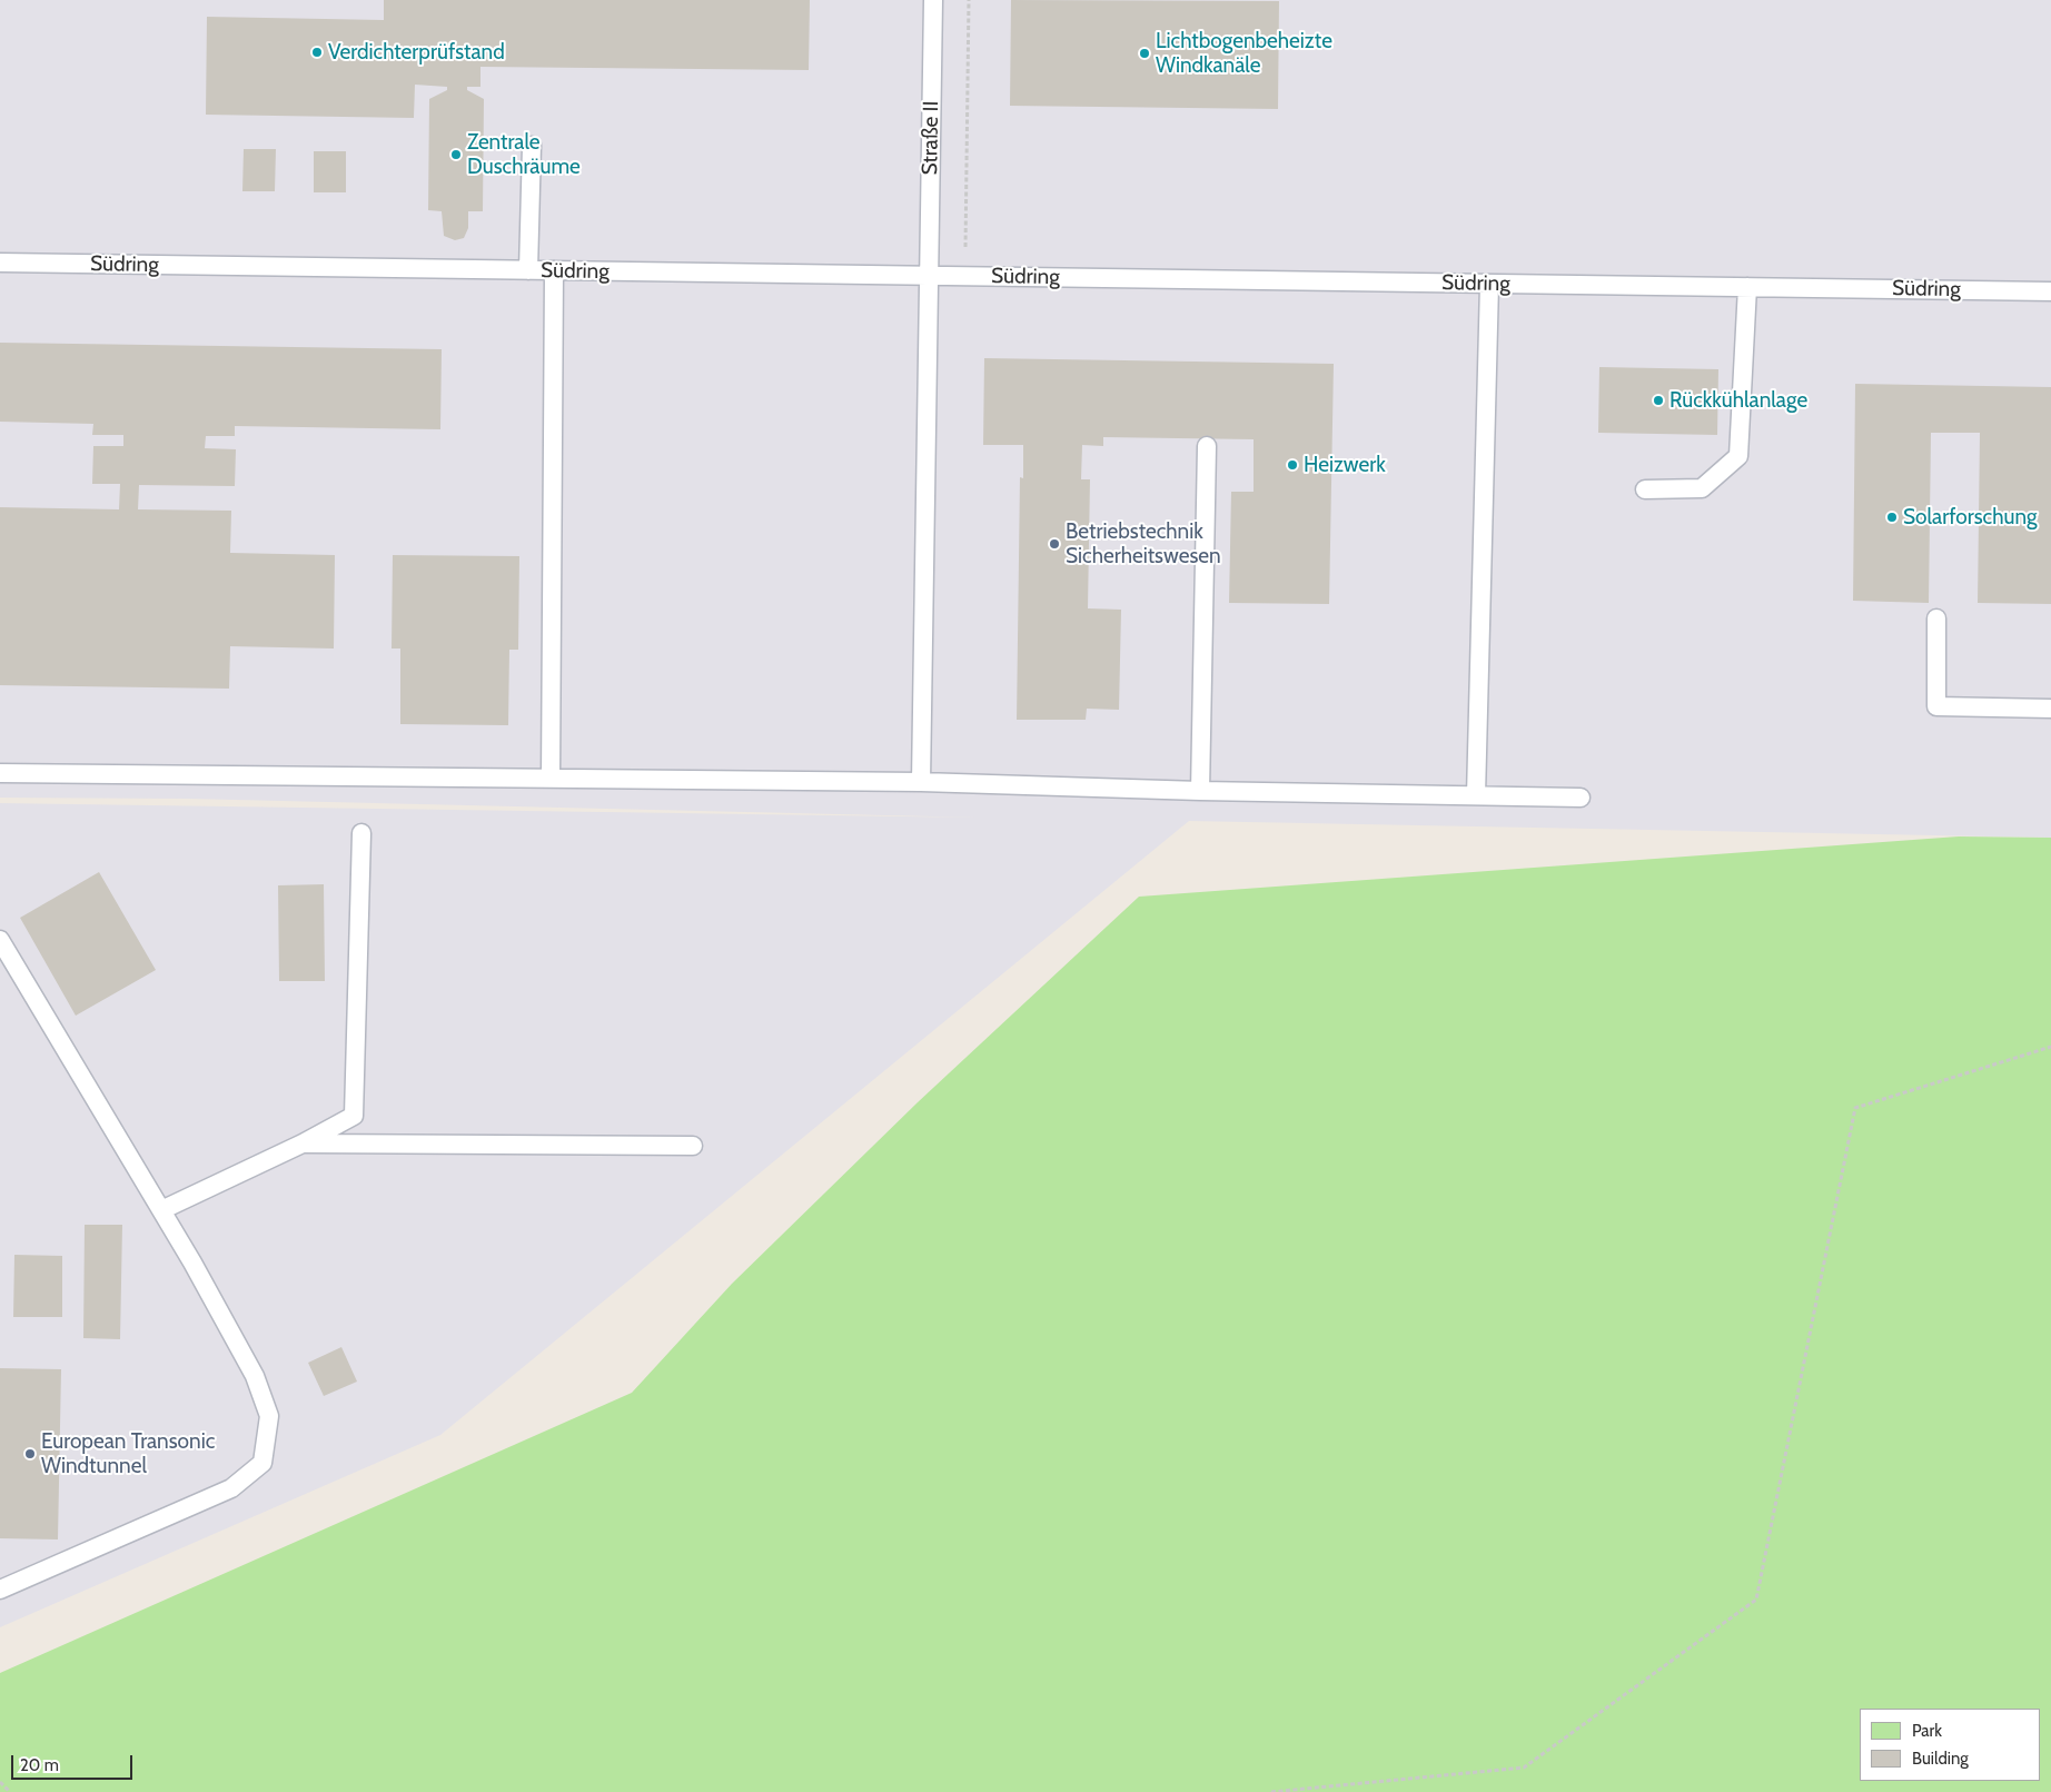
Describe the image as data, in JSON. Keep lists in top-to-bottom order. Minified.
{"streets":{"lane":["Straße II","Südring"]},"crossings":[["Straße II","Südring"]],"places":["Verdichterprüfstand","Lichtbogenbeheizte Windkanäle","Zentrale Duschräume","Rückkühlanlage","Heizwerk","Solarforschung","Betriebstechnik Sicherheitswesen","European Transonic Windtunnel"],"legend":["Park","Building"],"scale_bar":"20 m"}
